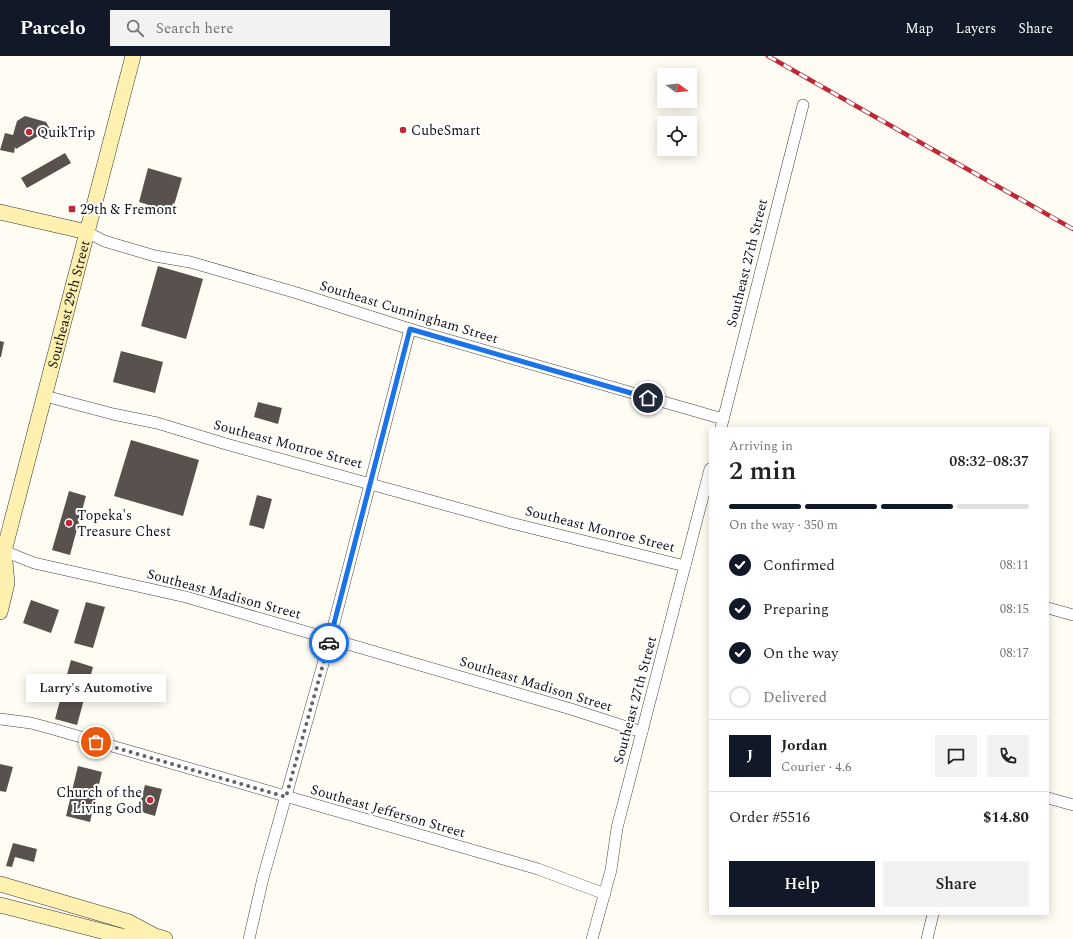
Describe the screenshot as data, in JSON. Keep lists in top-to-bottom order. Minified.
{"streets":{"main road":["Southeast 29th Street"],"street":["Southeast 27th Street","Southeast Cunningham Street","Southeast Monroe Street","Southeast Madison Street","Southeast Jefferson Street"]},"crossings":[["Southeast 27th Street","Southeast Cunningham Street"],["Southeast 27th Street","Southeast Monroe Street"],["Southeast 27th Street","Southeast Madison Street"],["Southeast 27th Street","Southeast Jefferson Street"],["Southeast 29th Street","Southeast Cunningham Street"],["Southeast 29th Street","Southeast Monroe Street"],["Southeast 29th Street","Southeast Madison Street"]],"places":{"other":["CubeSmart","QuikTrip","Topeka's Treasure Chest","Larry's Automotive","Church of the Living God"],"transit":["29th & Fremont"]},"north":"right","page":{"header":"Parcelo","search":"Search here","nav":["Map","Layers","Share"],"heading":["2 min","Arriving in","08:32–08:37"],"panel":["Jordan","Courier · 4.6","Order #5516","$14.80"],"bar":"On the way · 350 m","list":[["Confirmed","08:11"],["Preparing","08:15"],["On the way","08:17"],"Delivered"],"bubble":"Larry's Automotive","round":"J","buttons":["Help","Share"]}}
